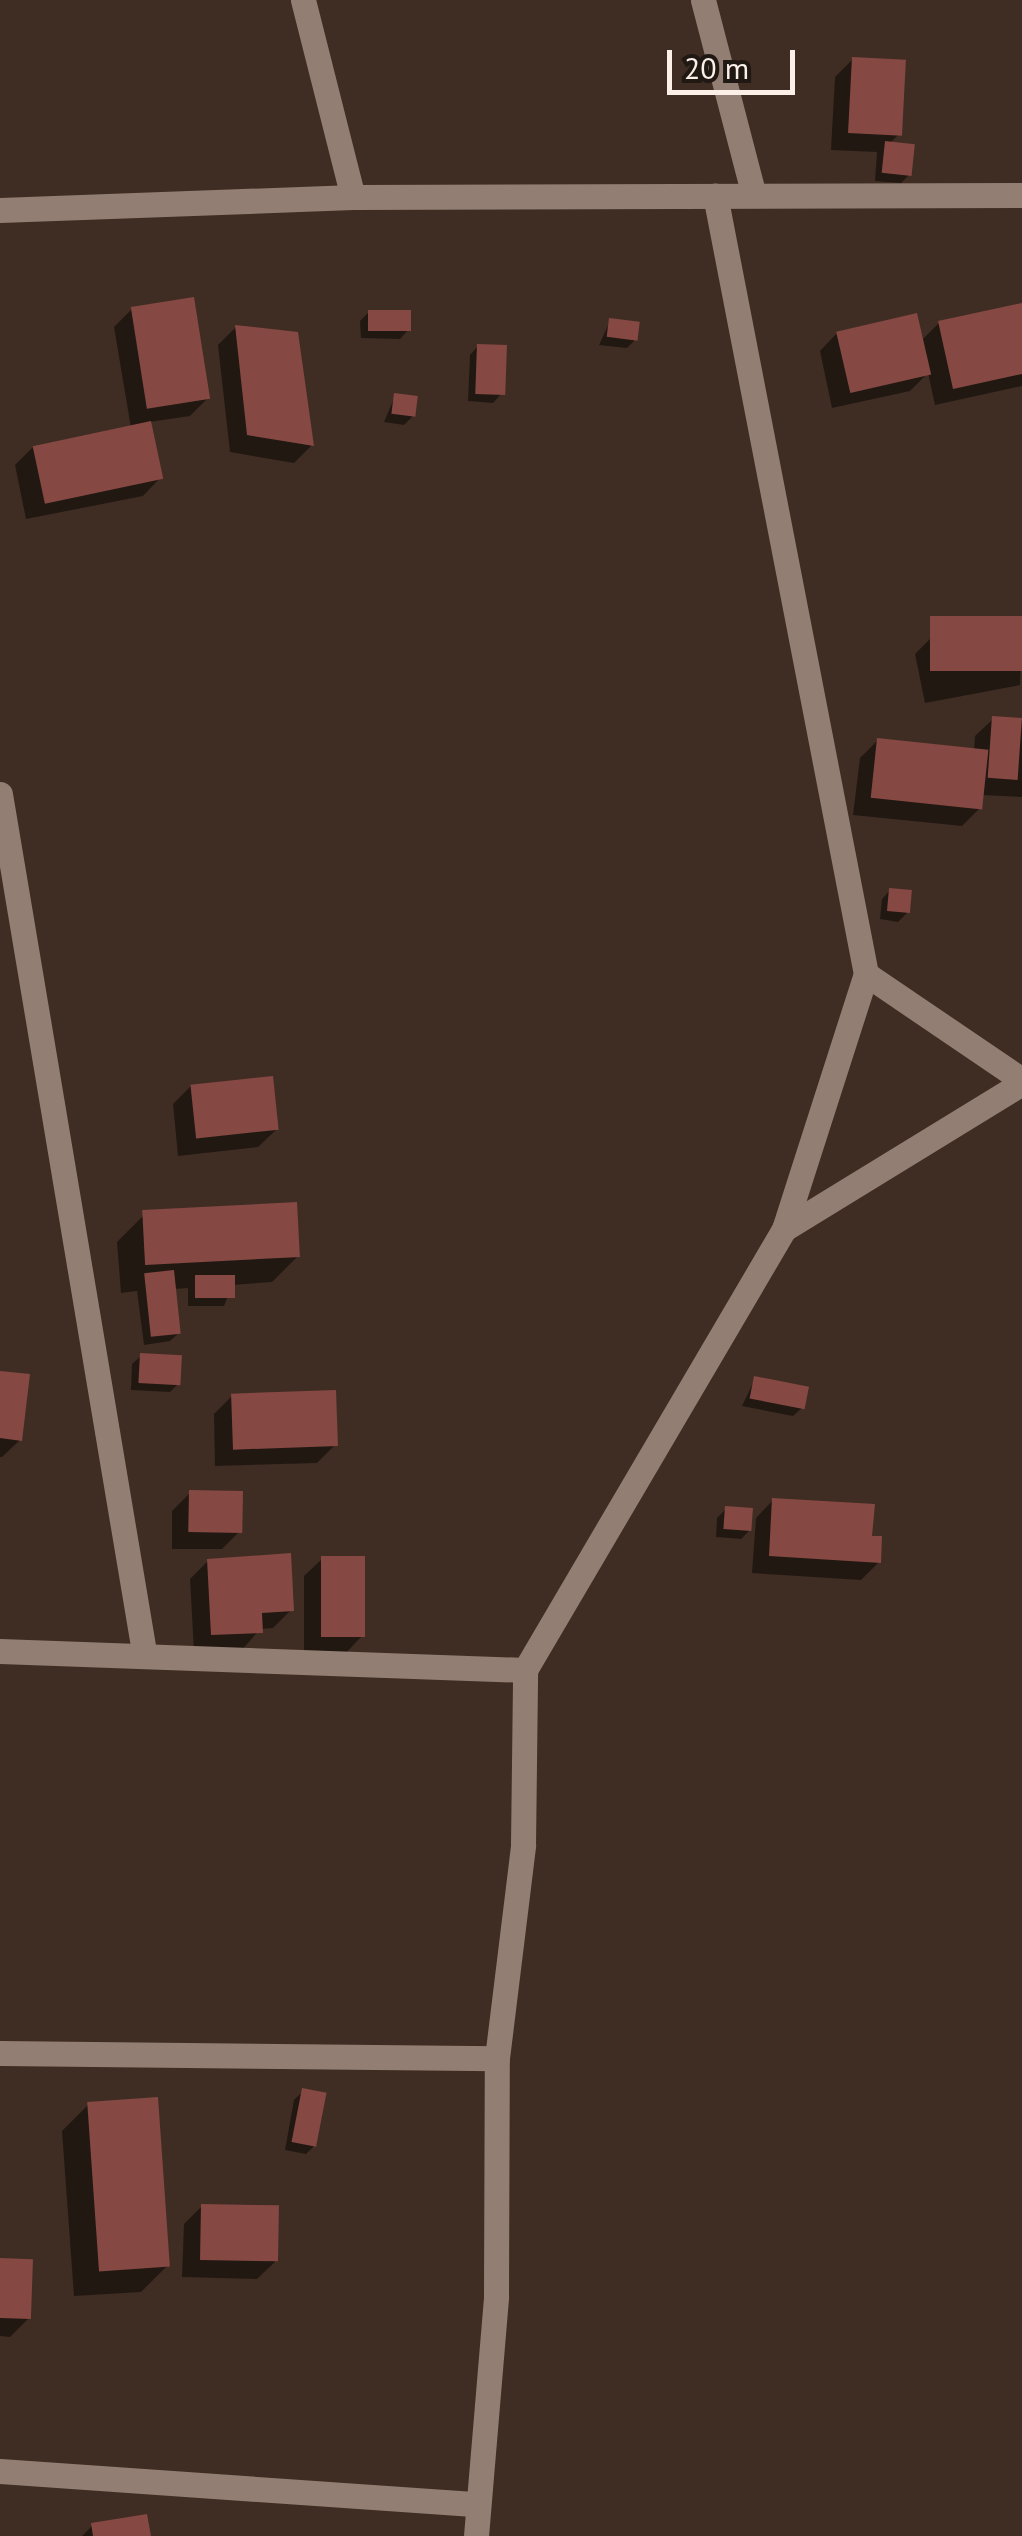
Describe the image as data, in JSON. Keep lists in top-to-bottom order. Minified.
{"scale_bar":"20 m"}
